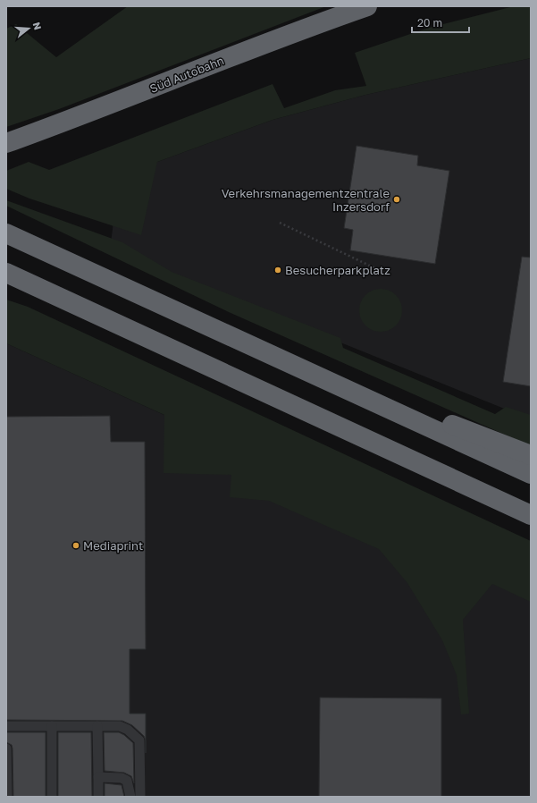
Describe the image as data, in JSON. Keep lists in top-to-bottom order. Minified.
{"streets":{"highway":["Süd Autobahn"]},"places":["Verkehrsmanagementzentrale Inzersdorf","Besucherparkplatz","Mediaprint"],"scale_bar":"20 m","north":"right"}
